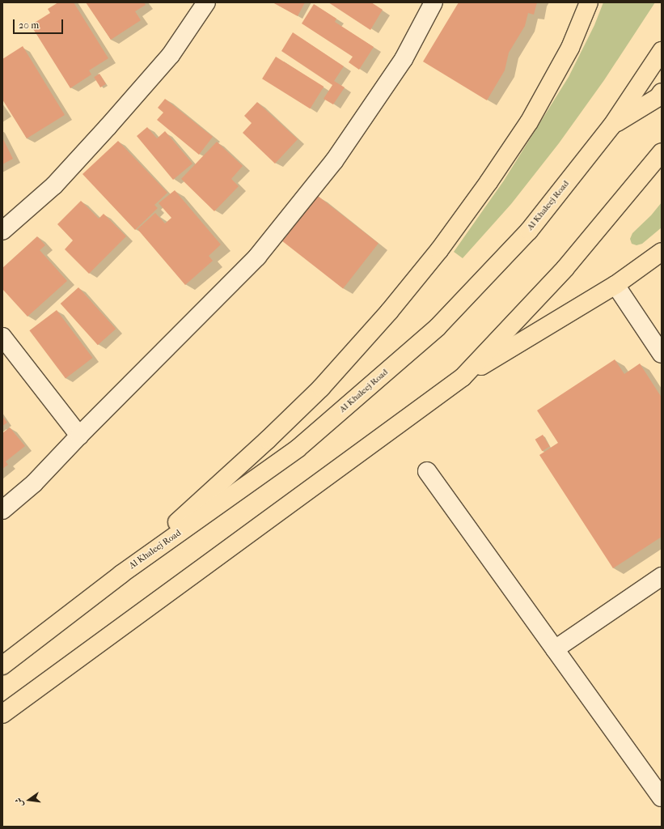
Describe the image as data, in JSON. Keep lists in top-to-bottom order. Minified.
{"streets":{"main road":["Al Khaleej Road"]},"scale_bar":"20 m","north":"left"}
